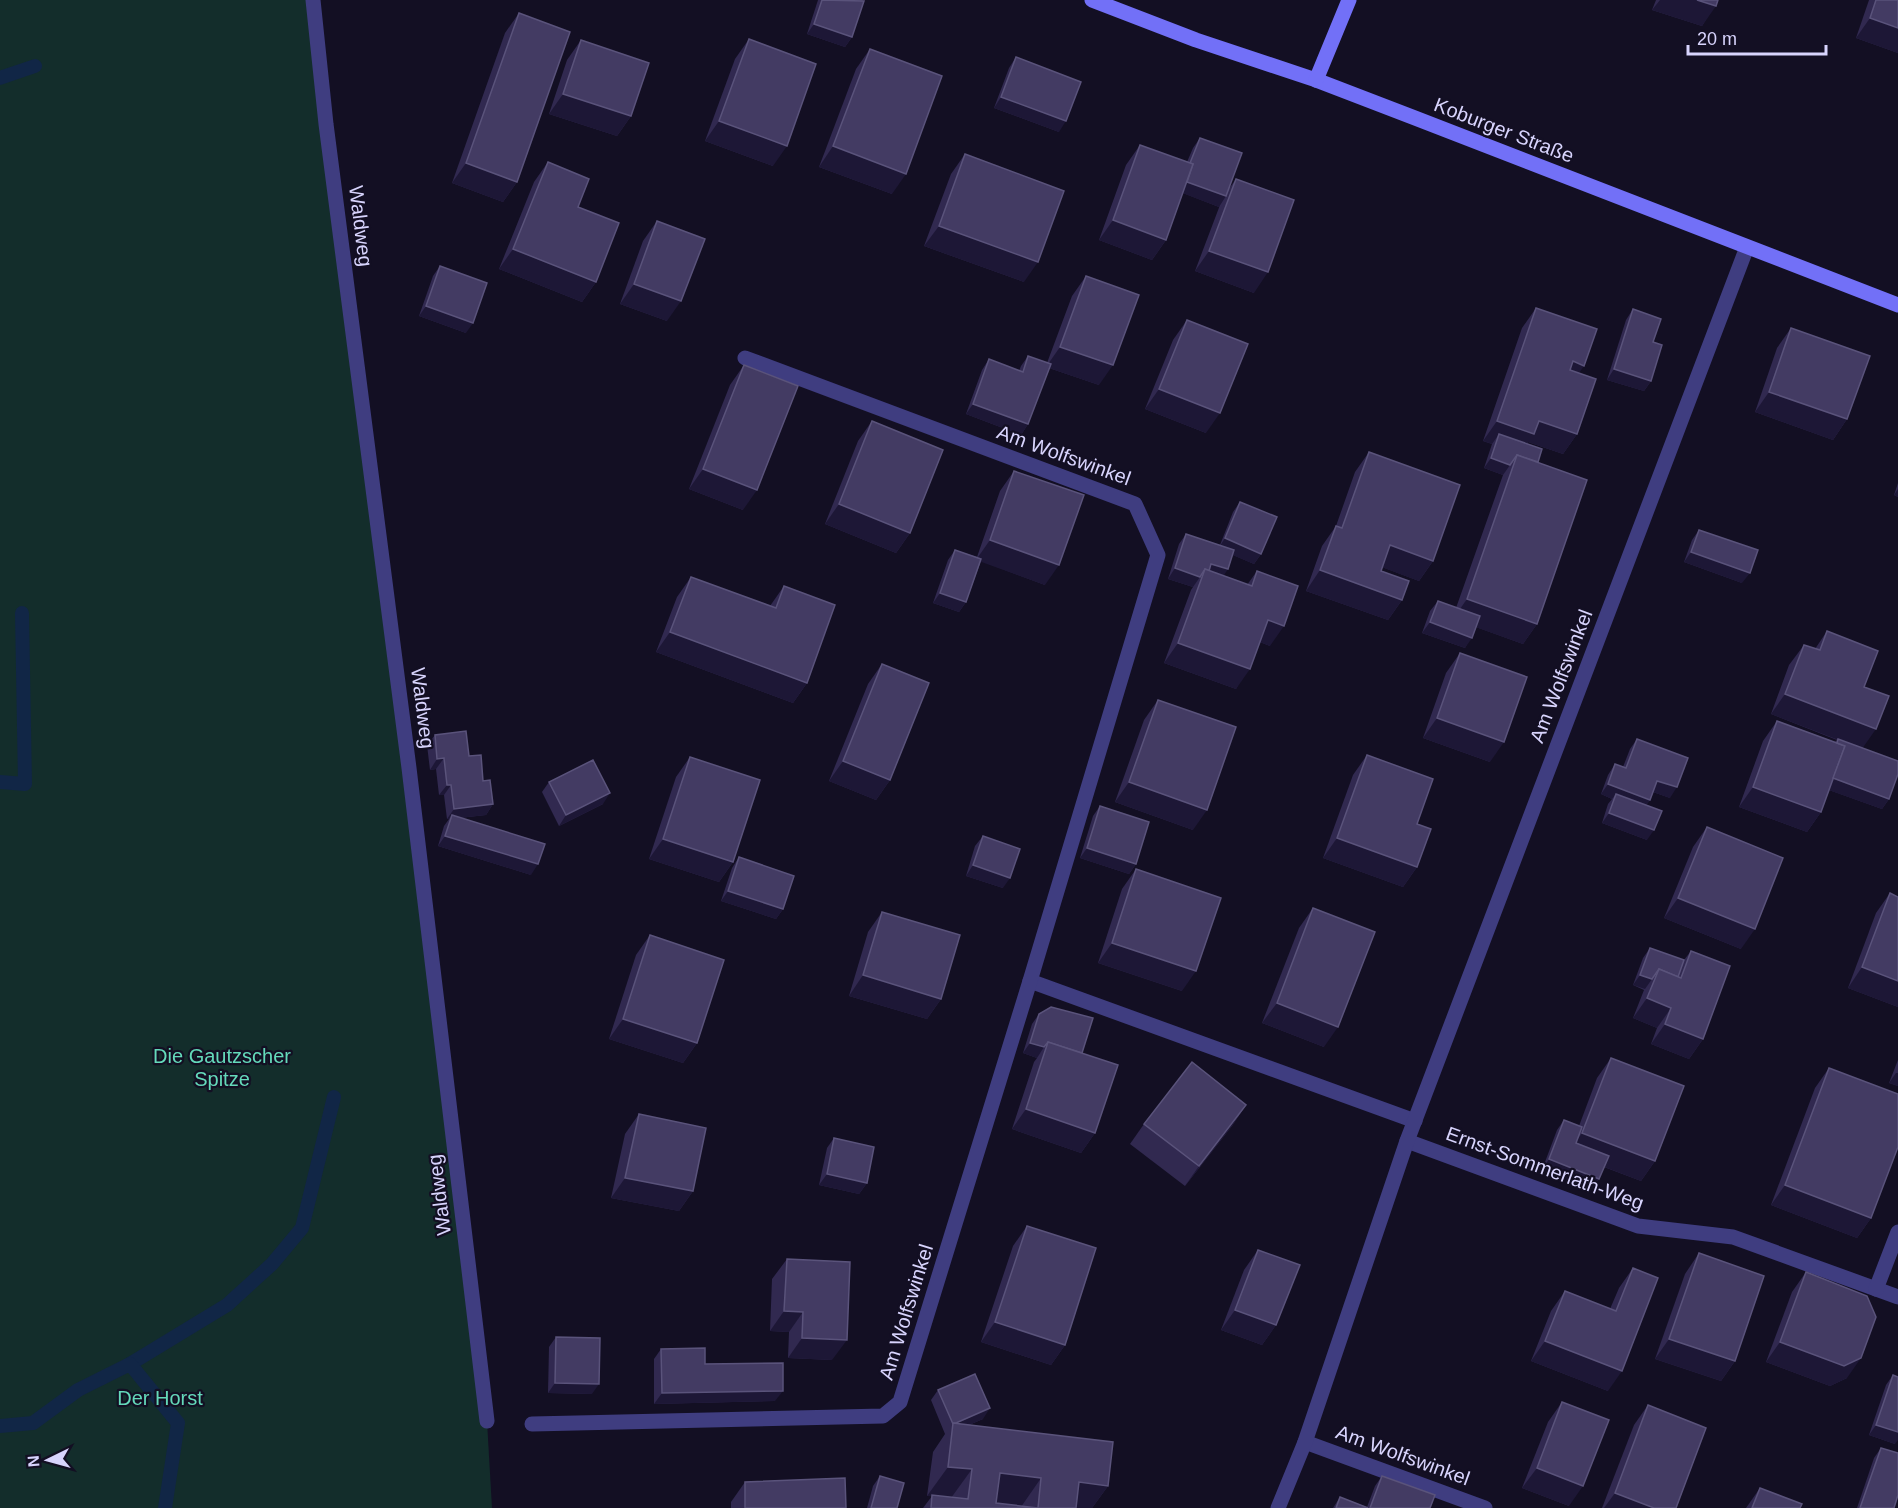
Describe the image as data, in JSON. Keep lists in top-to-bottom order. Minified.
{"streets":{"main road":["Koburger Straße"],"street":["Waldweg","Am Wolfswinkel","Ernst-Sommerlath-Weg"]},"crossings":[["Koburger Straße","Am Wolfswinkel"],["Am Wolfswinkel","Ernst-Sommerlath-Weg"]],"parks":["Die Gautzscher Spitze","Der Horst"],"scale_bar":"20 m","north":"left"}
